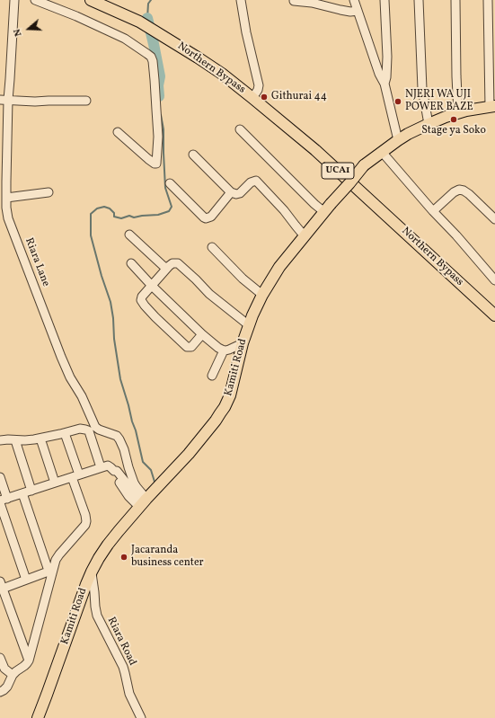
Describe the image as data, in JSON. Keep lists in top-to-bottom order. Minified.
{"streets":{"main road":["Northern Bypass","UCA1","Kamiti Road"],"street":["Riara Lane","Riara Road"]},"crossings":[["Riara Lane","Kamiti Road"],["Kamiti Road","Riara Road"]],"places":["Githurai 44","NJERI WA UJI POWER BAZE","Stage ya Soko","Jacaranda business center"],"north":"left"}
